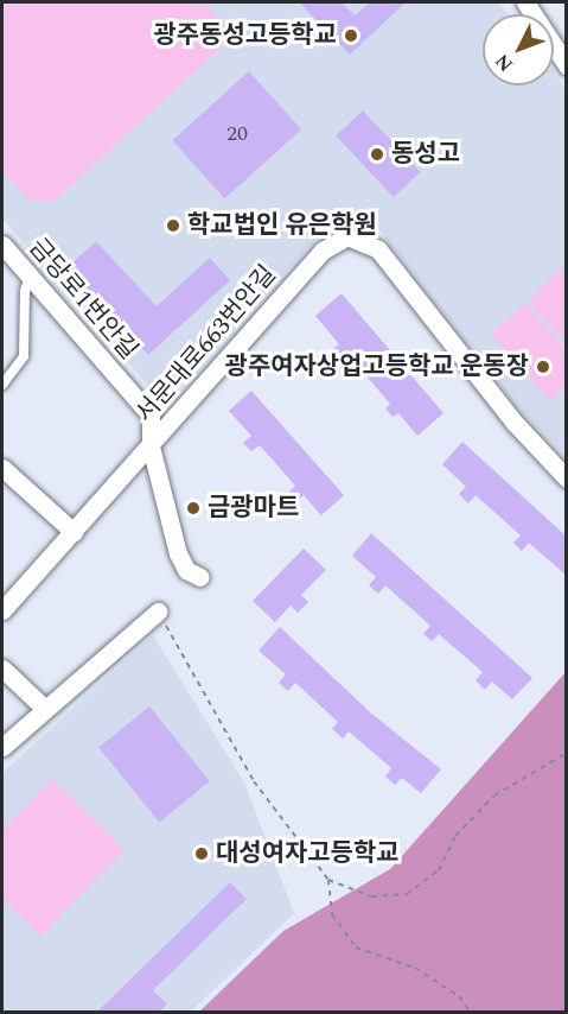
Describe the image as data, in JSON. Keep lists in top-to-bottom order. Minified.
{"streets":{"street":["금당로1번안길","서문대로663번안길"]},"crossings":[["금당로1번안길","서문대로663번안길"]],"places":["광주동성고등학교","동성고","학교법인 유은학원","광주여자상업고등학교 운동장","금광마트","대성여자고등학교"],"house_numbers":["20"],"north":"bottom left"}
